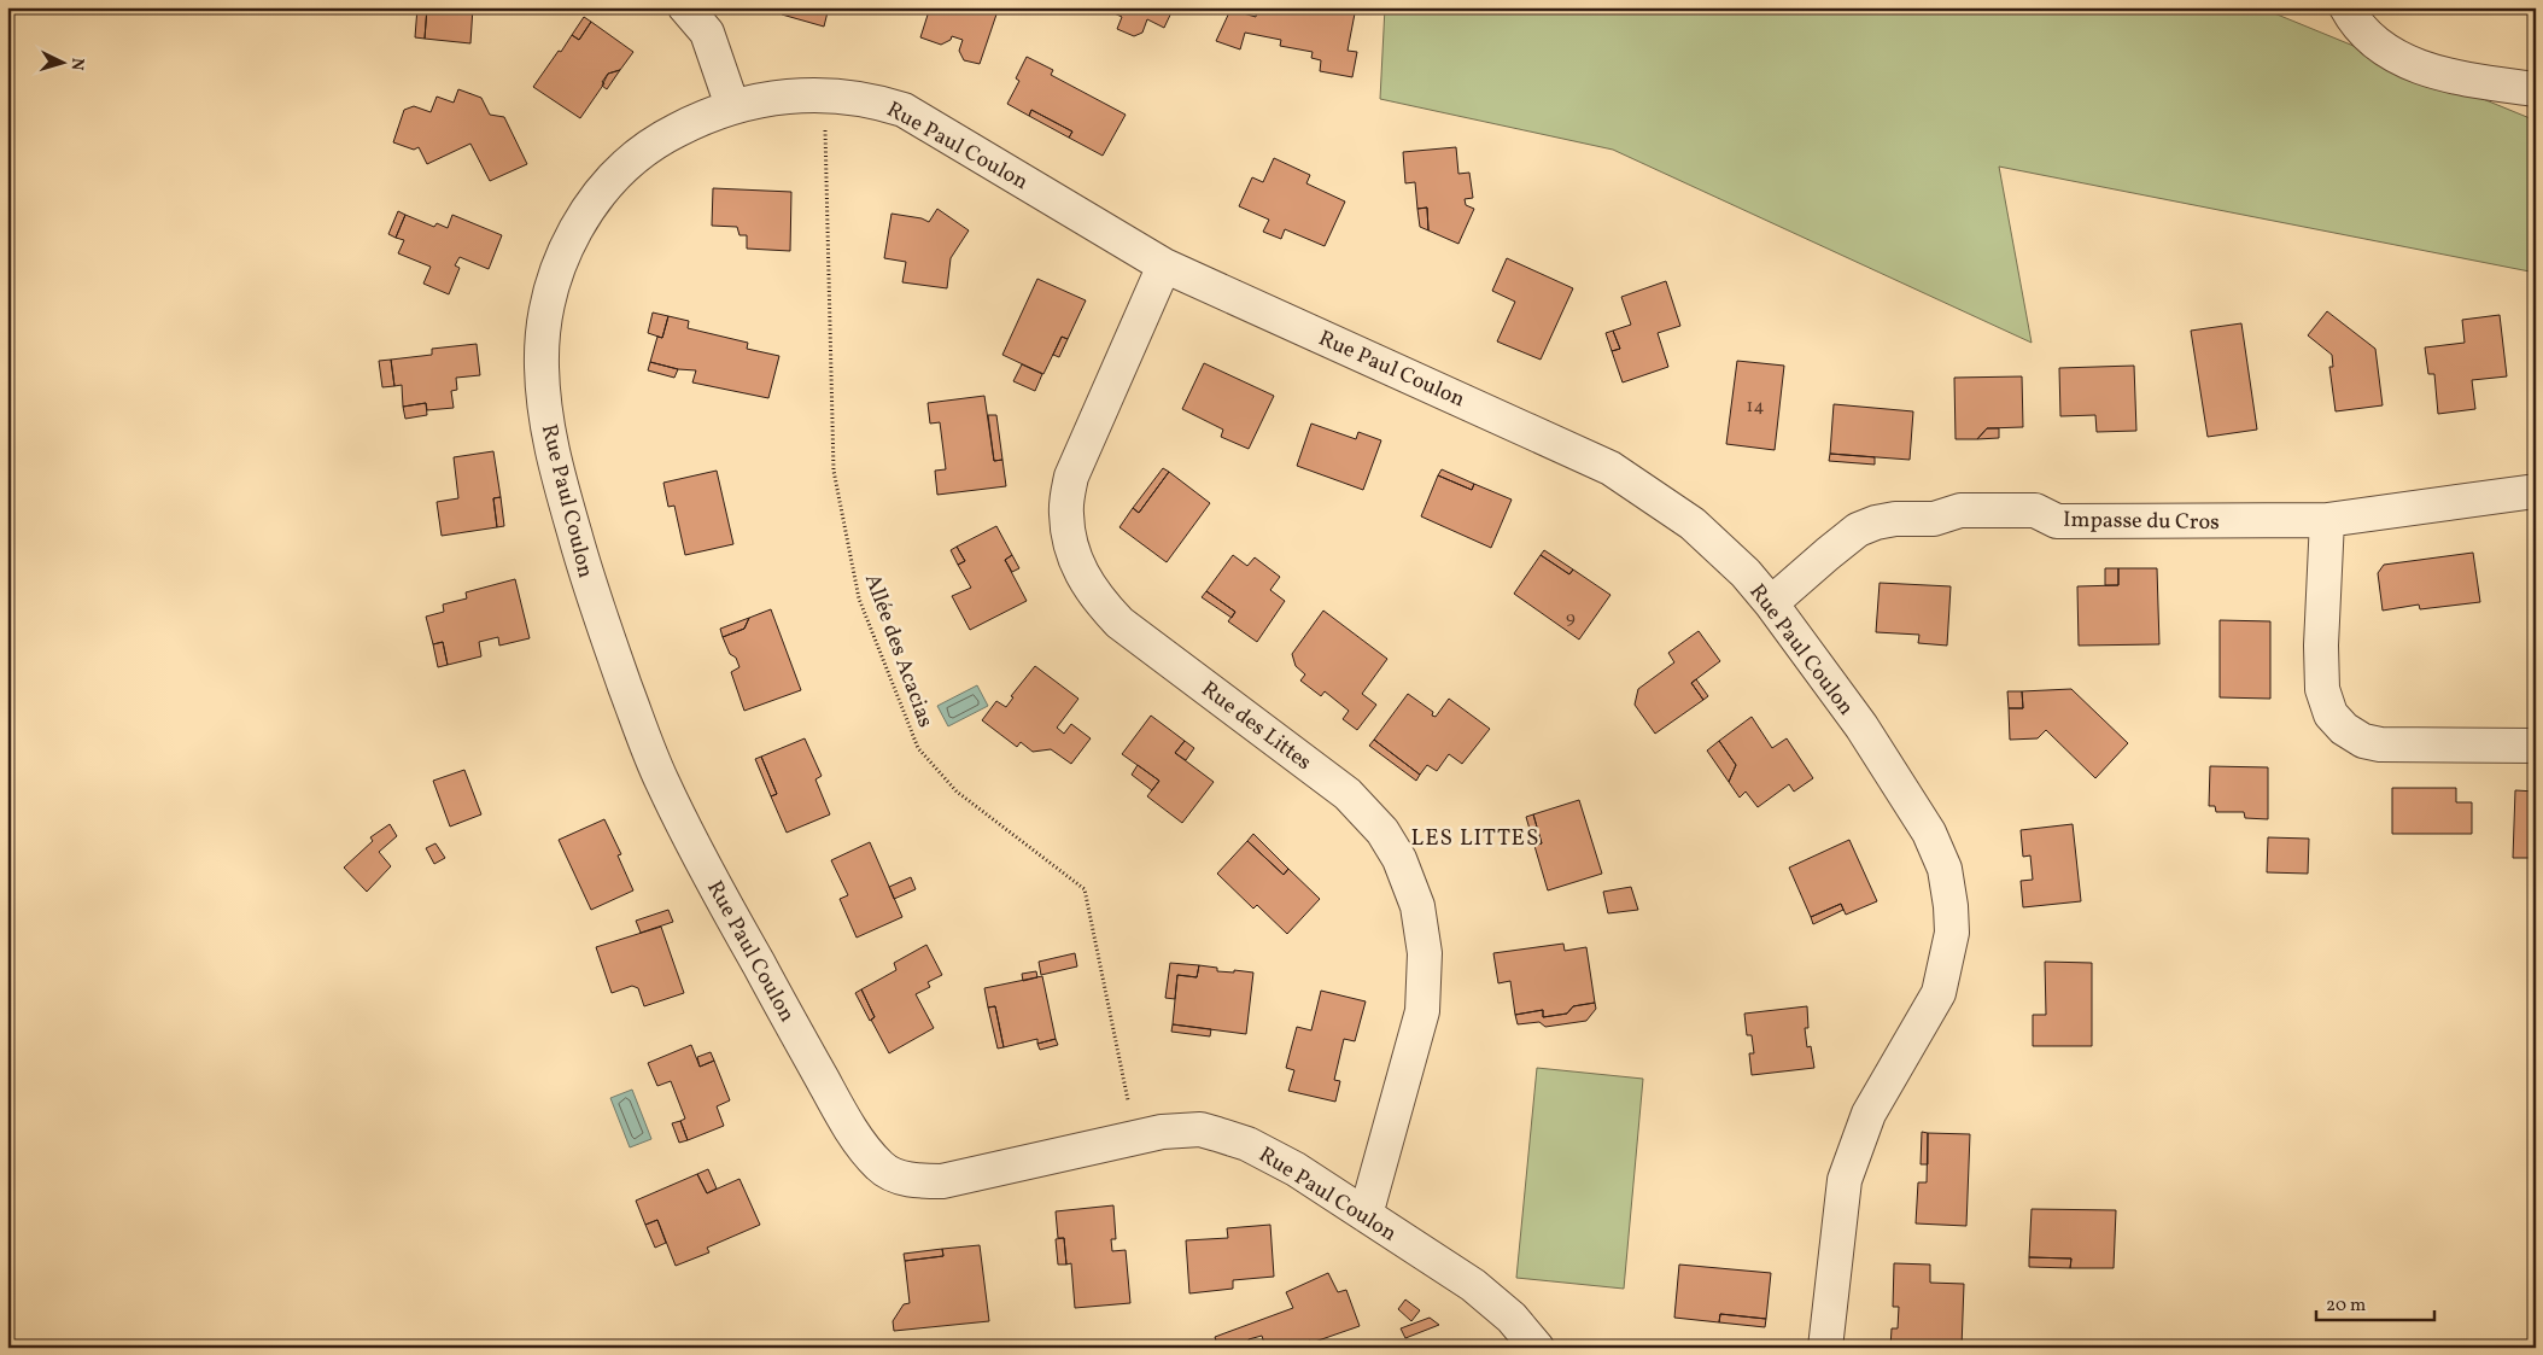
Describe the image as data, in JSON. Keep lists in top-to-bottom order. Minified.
{"streets":{"street":["Rue Paul Coulon","Impasse du Cros","Rue des Littes"],"path":["Allée des Acacias"]},"crossings":[["Rue Paul Coulon","Impasse du Cros"],["Rue Paul Coulon","Allée des Acacias"],["Rue Paul Coulon","Rue des Littes"]],"districts":["LES LITTES"],"house_numbers":["14","9"],"scale_bar":"20 m","north":"right"}
